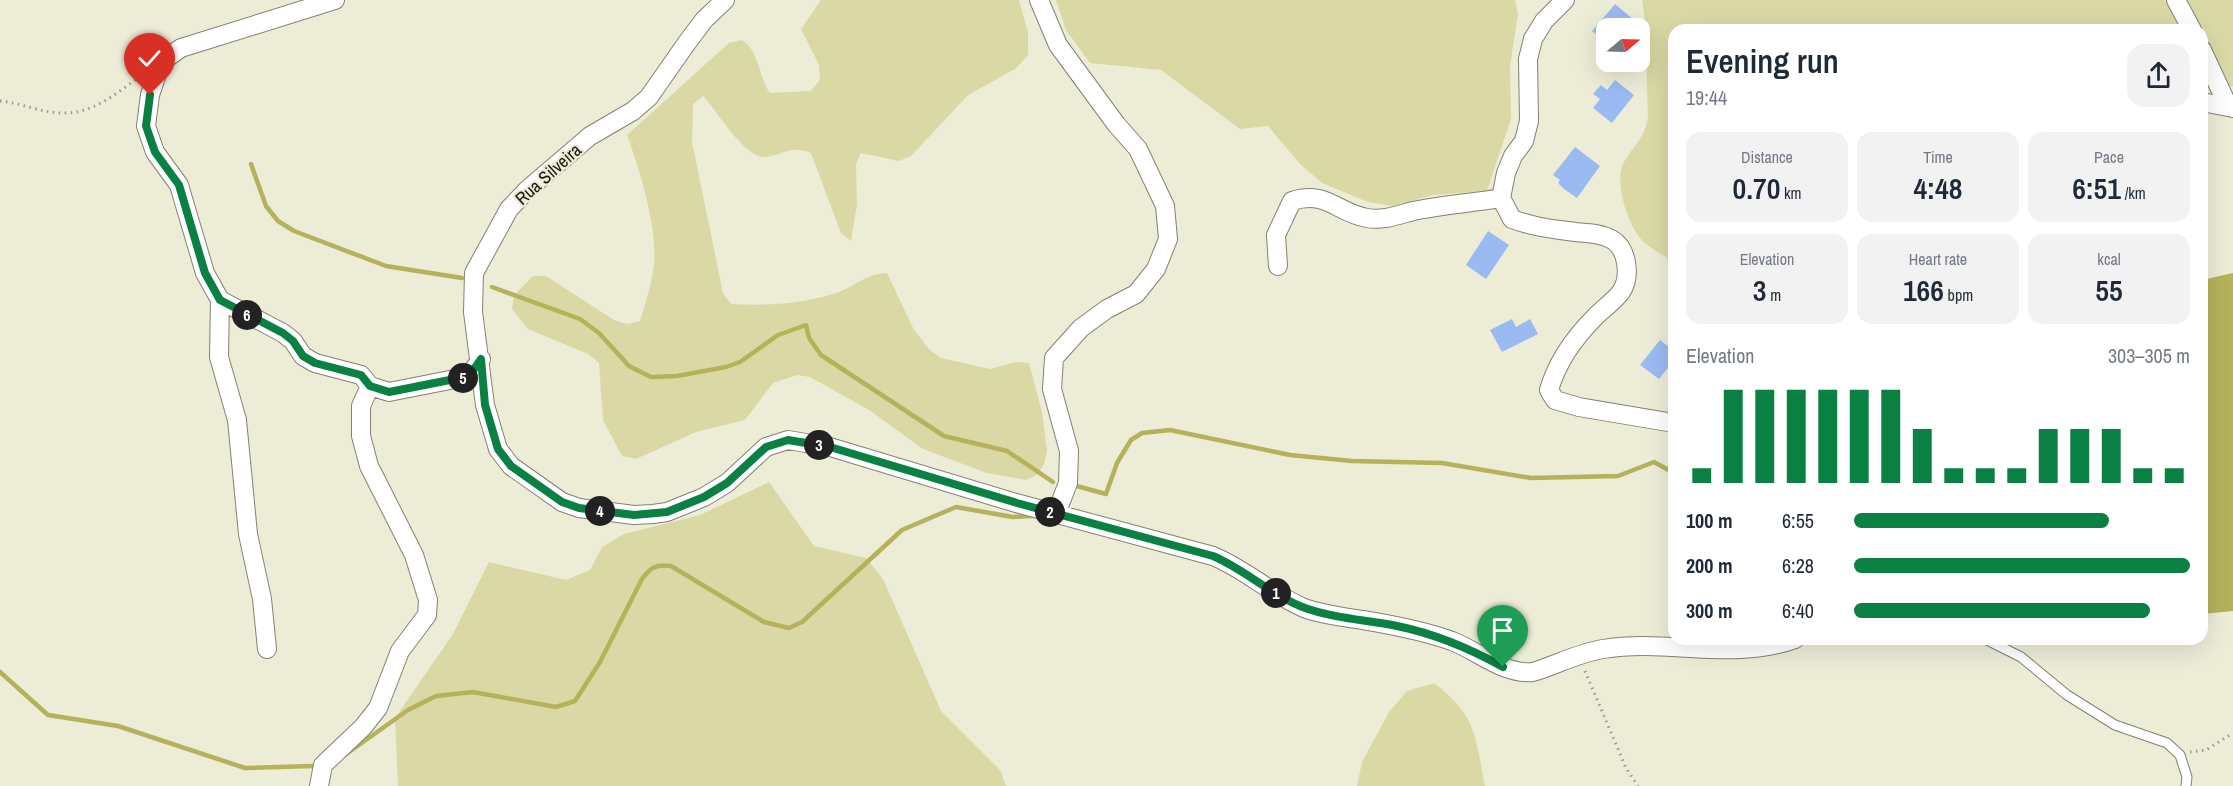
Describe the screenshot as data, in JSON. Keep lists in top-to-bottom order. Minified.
{"streets":{"street":["Rua Silveira"]},"north":"right","page":{"heading":["Evening run","19:44"],"stats":[["Distance","0.70 km"],["Time","4:48"],["Pace","6:51 /km"],["Elevation","3 m"],["Heart rate","166 bpm"],["kcal","55"]],"pins":["6","5","3","4","2","1"],"chart":["Elevation","303–305 m"],"list":[{"name":"100 m","note":"6:55"},{"name":"200 m","note":"6:28"},{"name":"300 m","note":"6:40"}]}}
